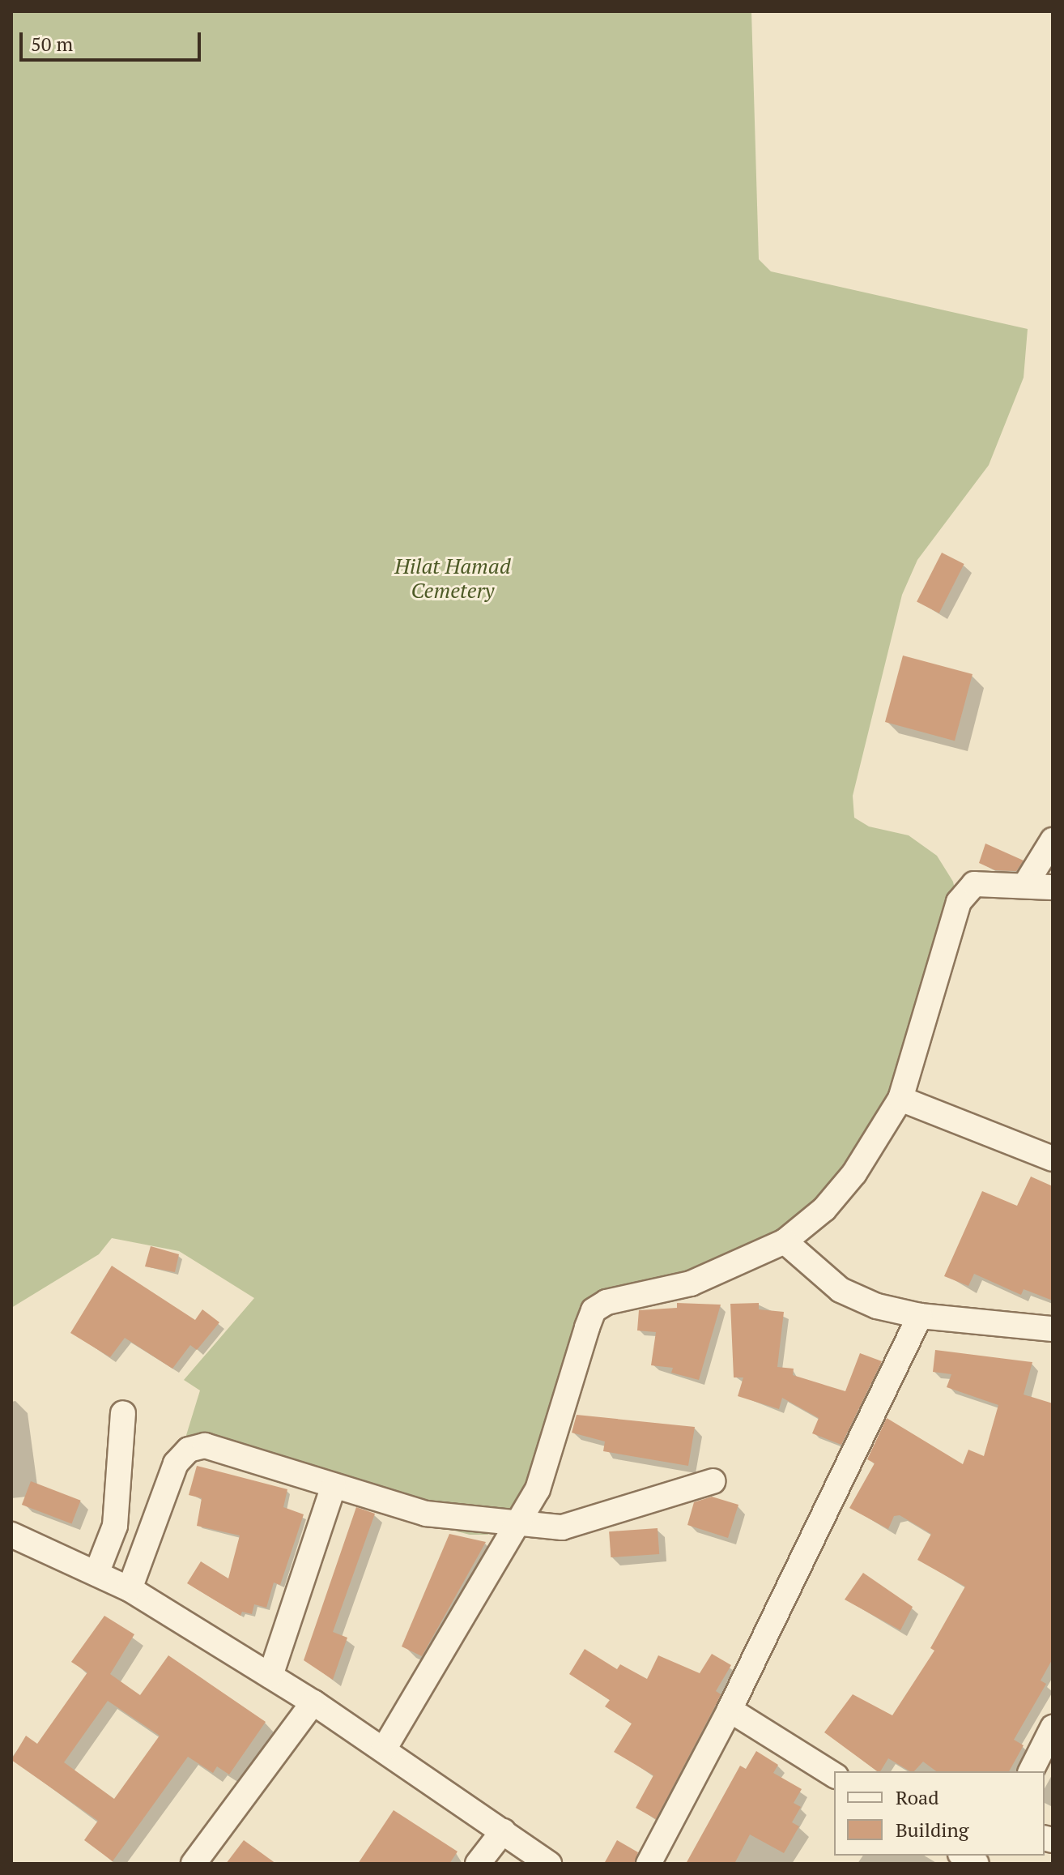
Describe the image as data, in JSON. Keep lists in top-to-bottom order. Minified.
{"parks":["Hilat Hamad Cemetery"],"legend":["Road","Building"],"scale_bar":"50 m"}
